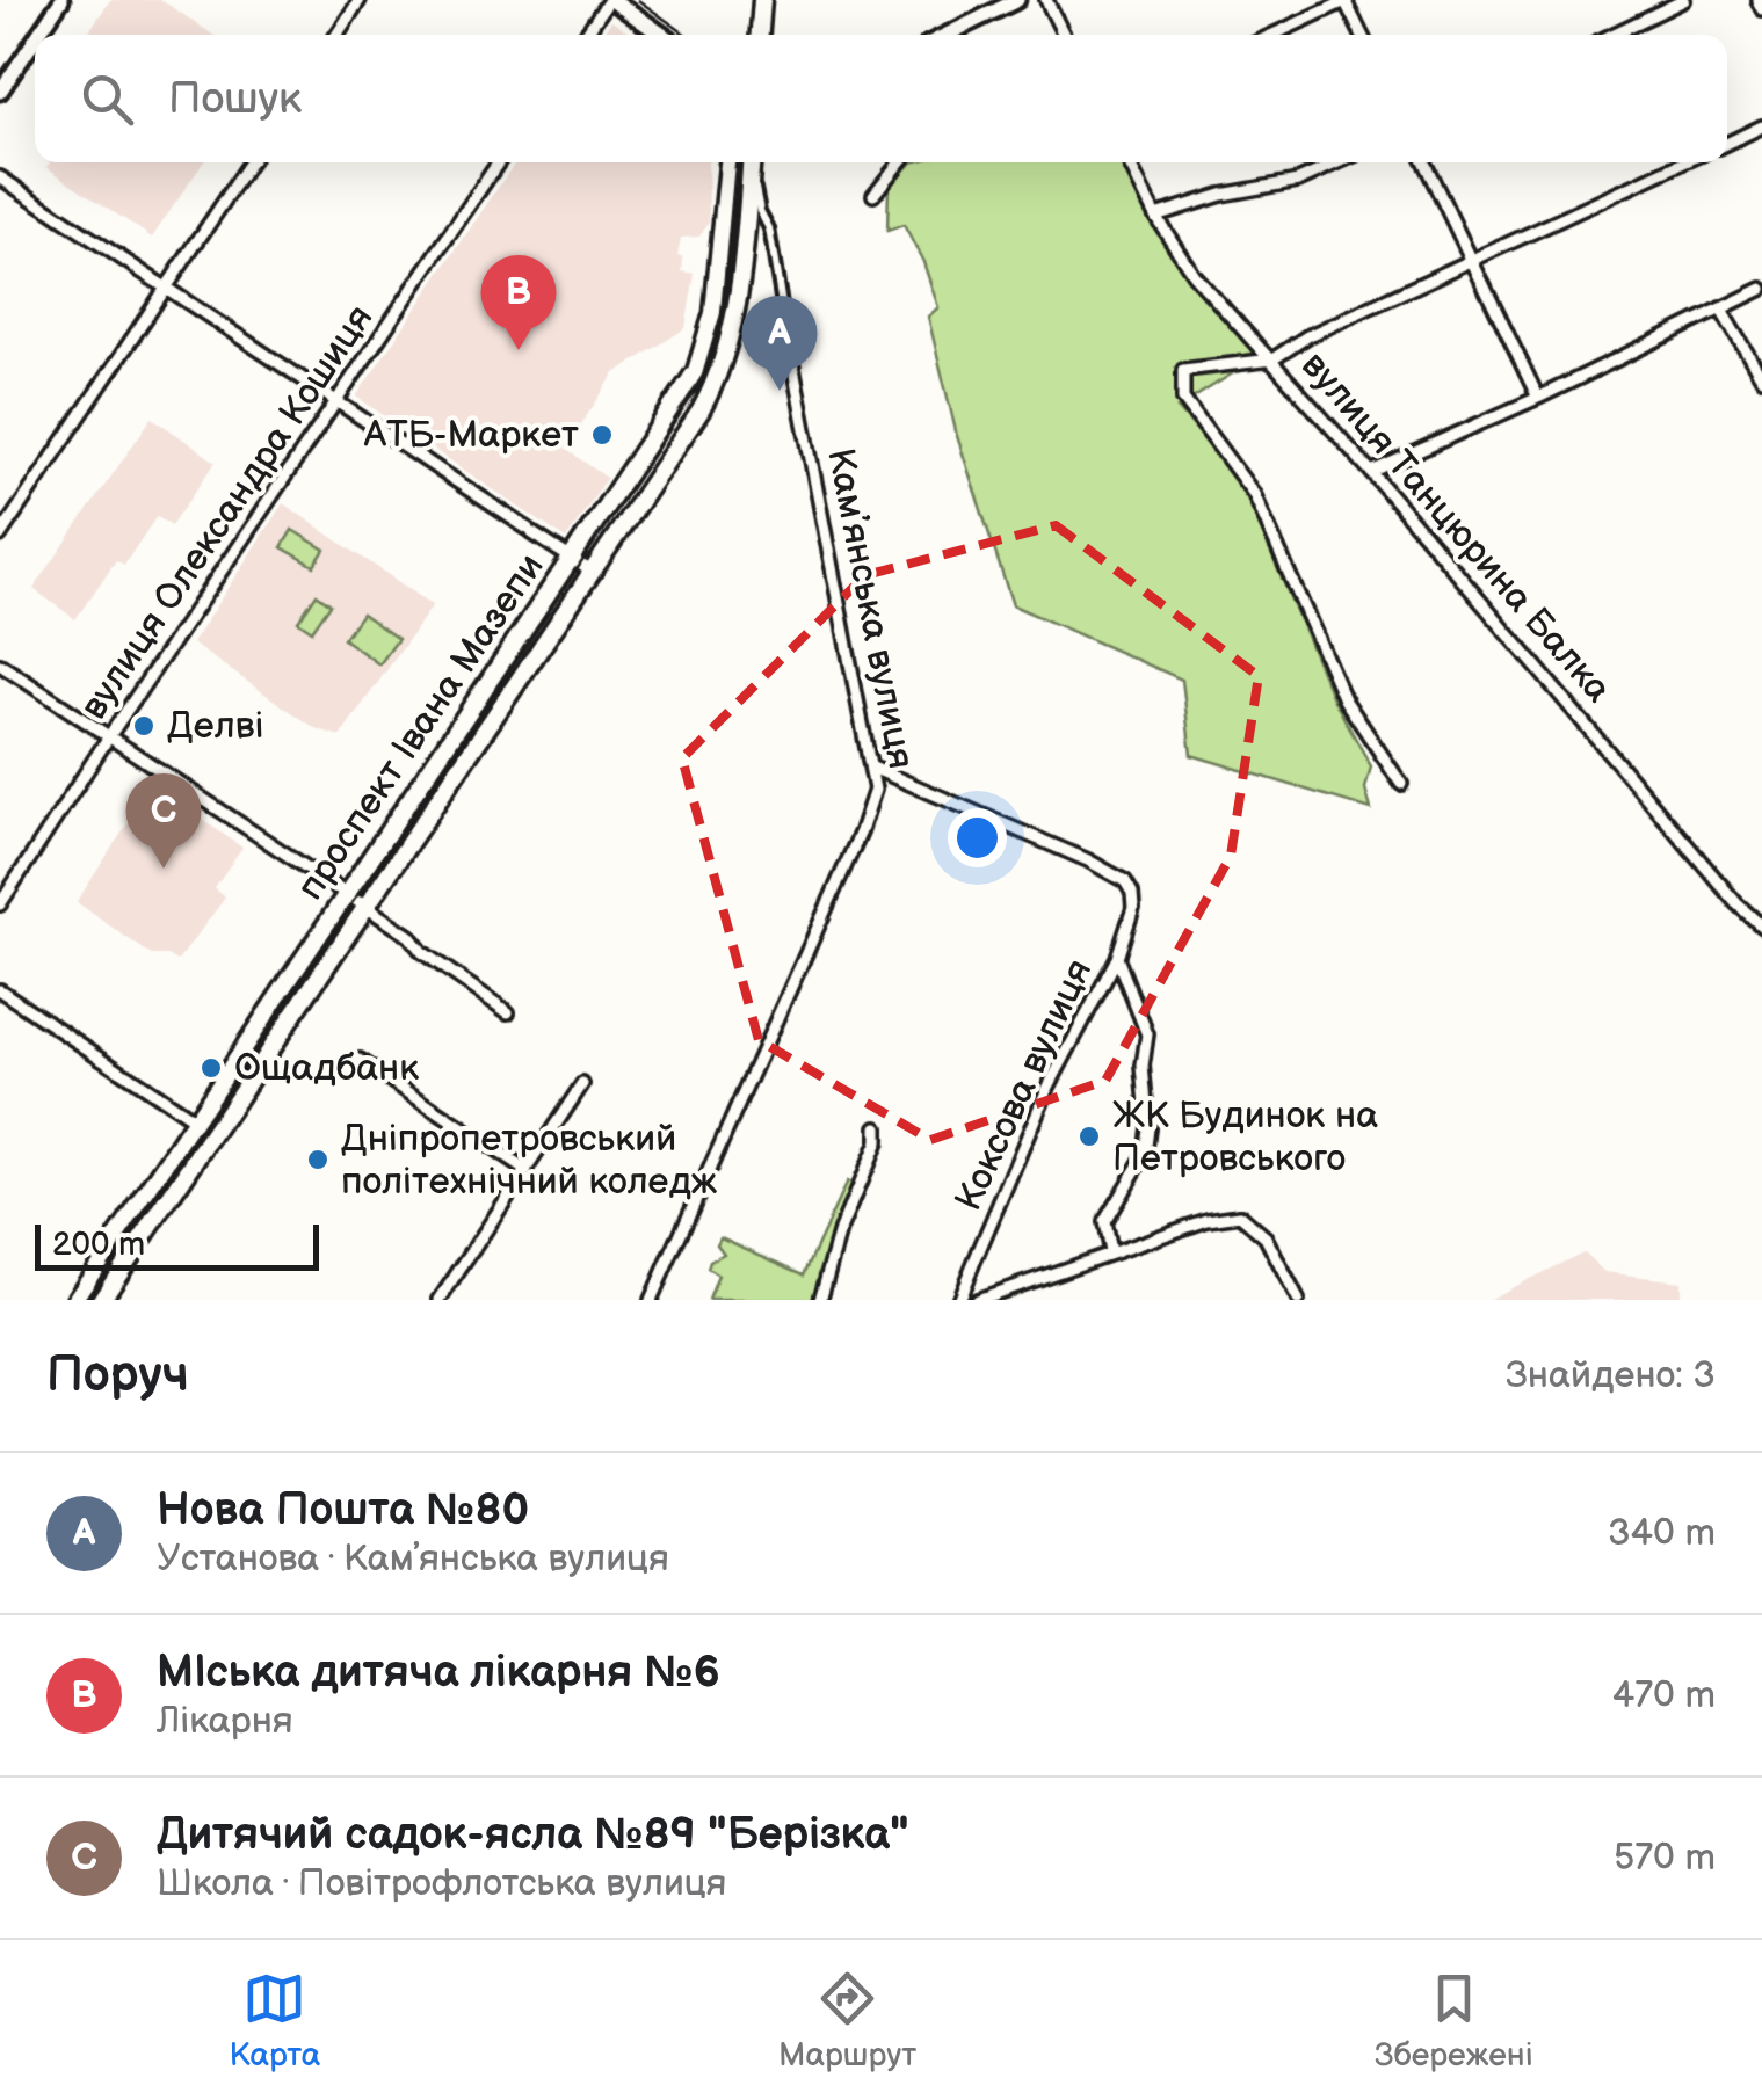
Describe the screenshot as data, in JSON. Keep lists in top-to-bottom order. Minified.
{"streets":{"highway":["проспект Івана Мазепи"],"street":["вулиця Олександра Кошиця","вулиця Танцюрина Балка","Камʼянська вулиця","Коксова вулиця"]},"crossings":[["Камʼянська вулиця","Коксова вулиця"]],"places":["АТБ-Маркет","Делві","Ощадбанк","ЖК Будинок на Петровського","Дніпропетровський політехнічний коледж"],"scale_bar":"200 m","page":{"search":"Пошук","pins":["B","A","C"],"scale":"200 m","heading":["Поруч","Знайдено: 3"],"list":[{"mark":"A","name":"Нова Пошта №80","note":"Установа · Камʼянська вулиця","value":"340 m"},{"mark":"B","name":"МІська дитяча лікарня №6","note":"Лікарня","value":"470 m"},{"mark":"C","name":"Дитячий садок-ясла №89 \"Берізка\"","note":"Школа · Повітрофлотська вулиця","value":"570 m"}],"nav":["Карта","Маршрут","Збережені"]}}
